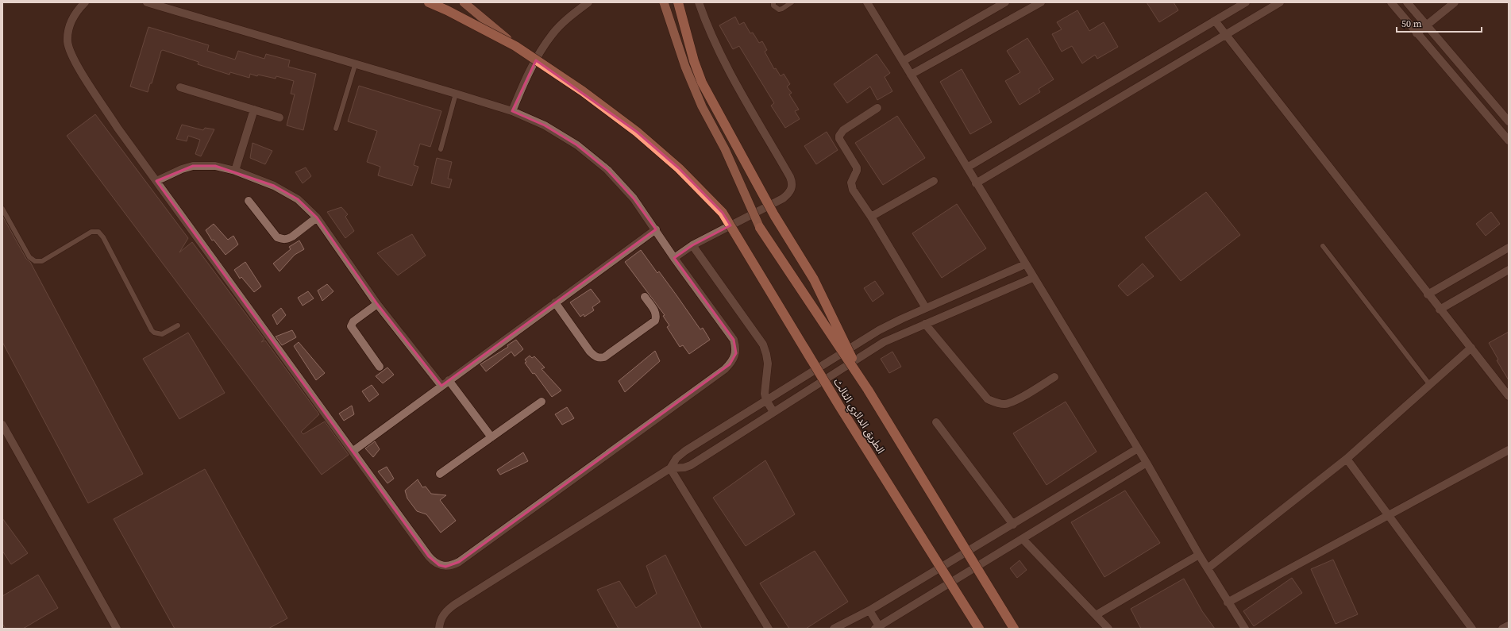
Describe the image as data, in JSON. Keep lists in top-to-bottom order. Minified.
{"streets":{"highway":["الطريق الدائري الثالث"]},"scale_bar":"50 m"}
